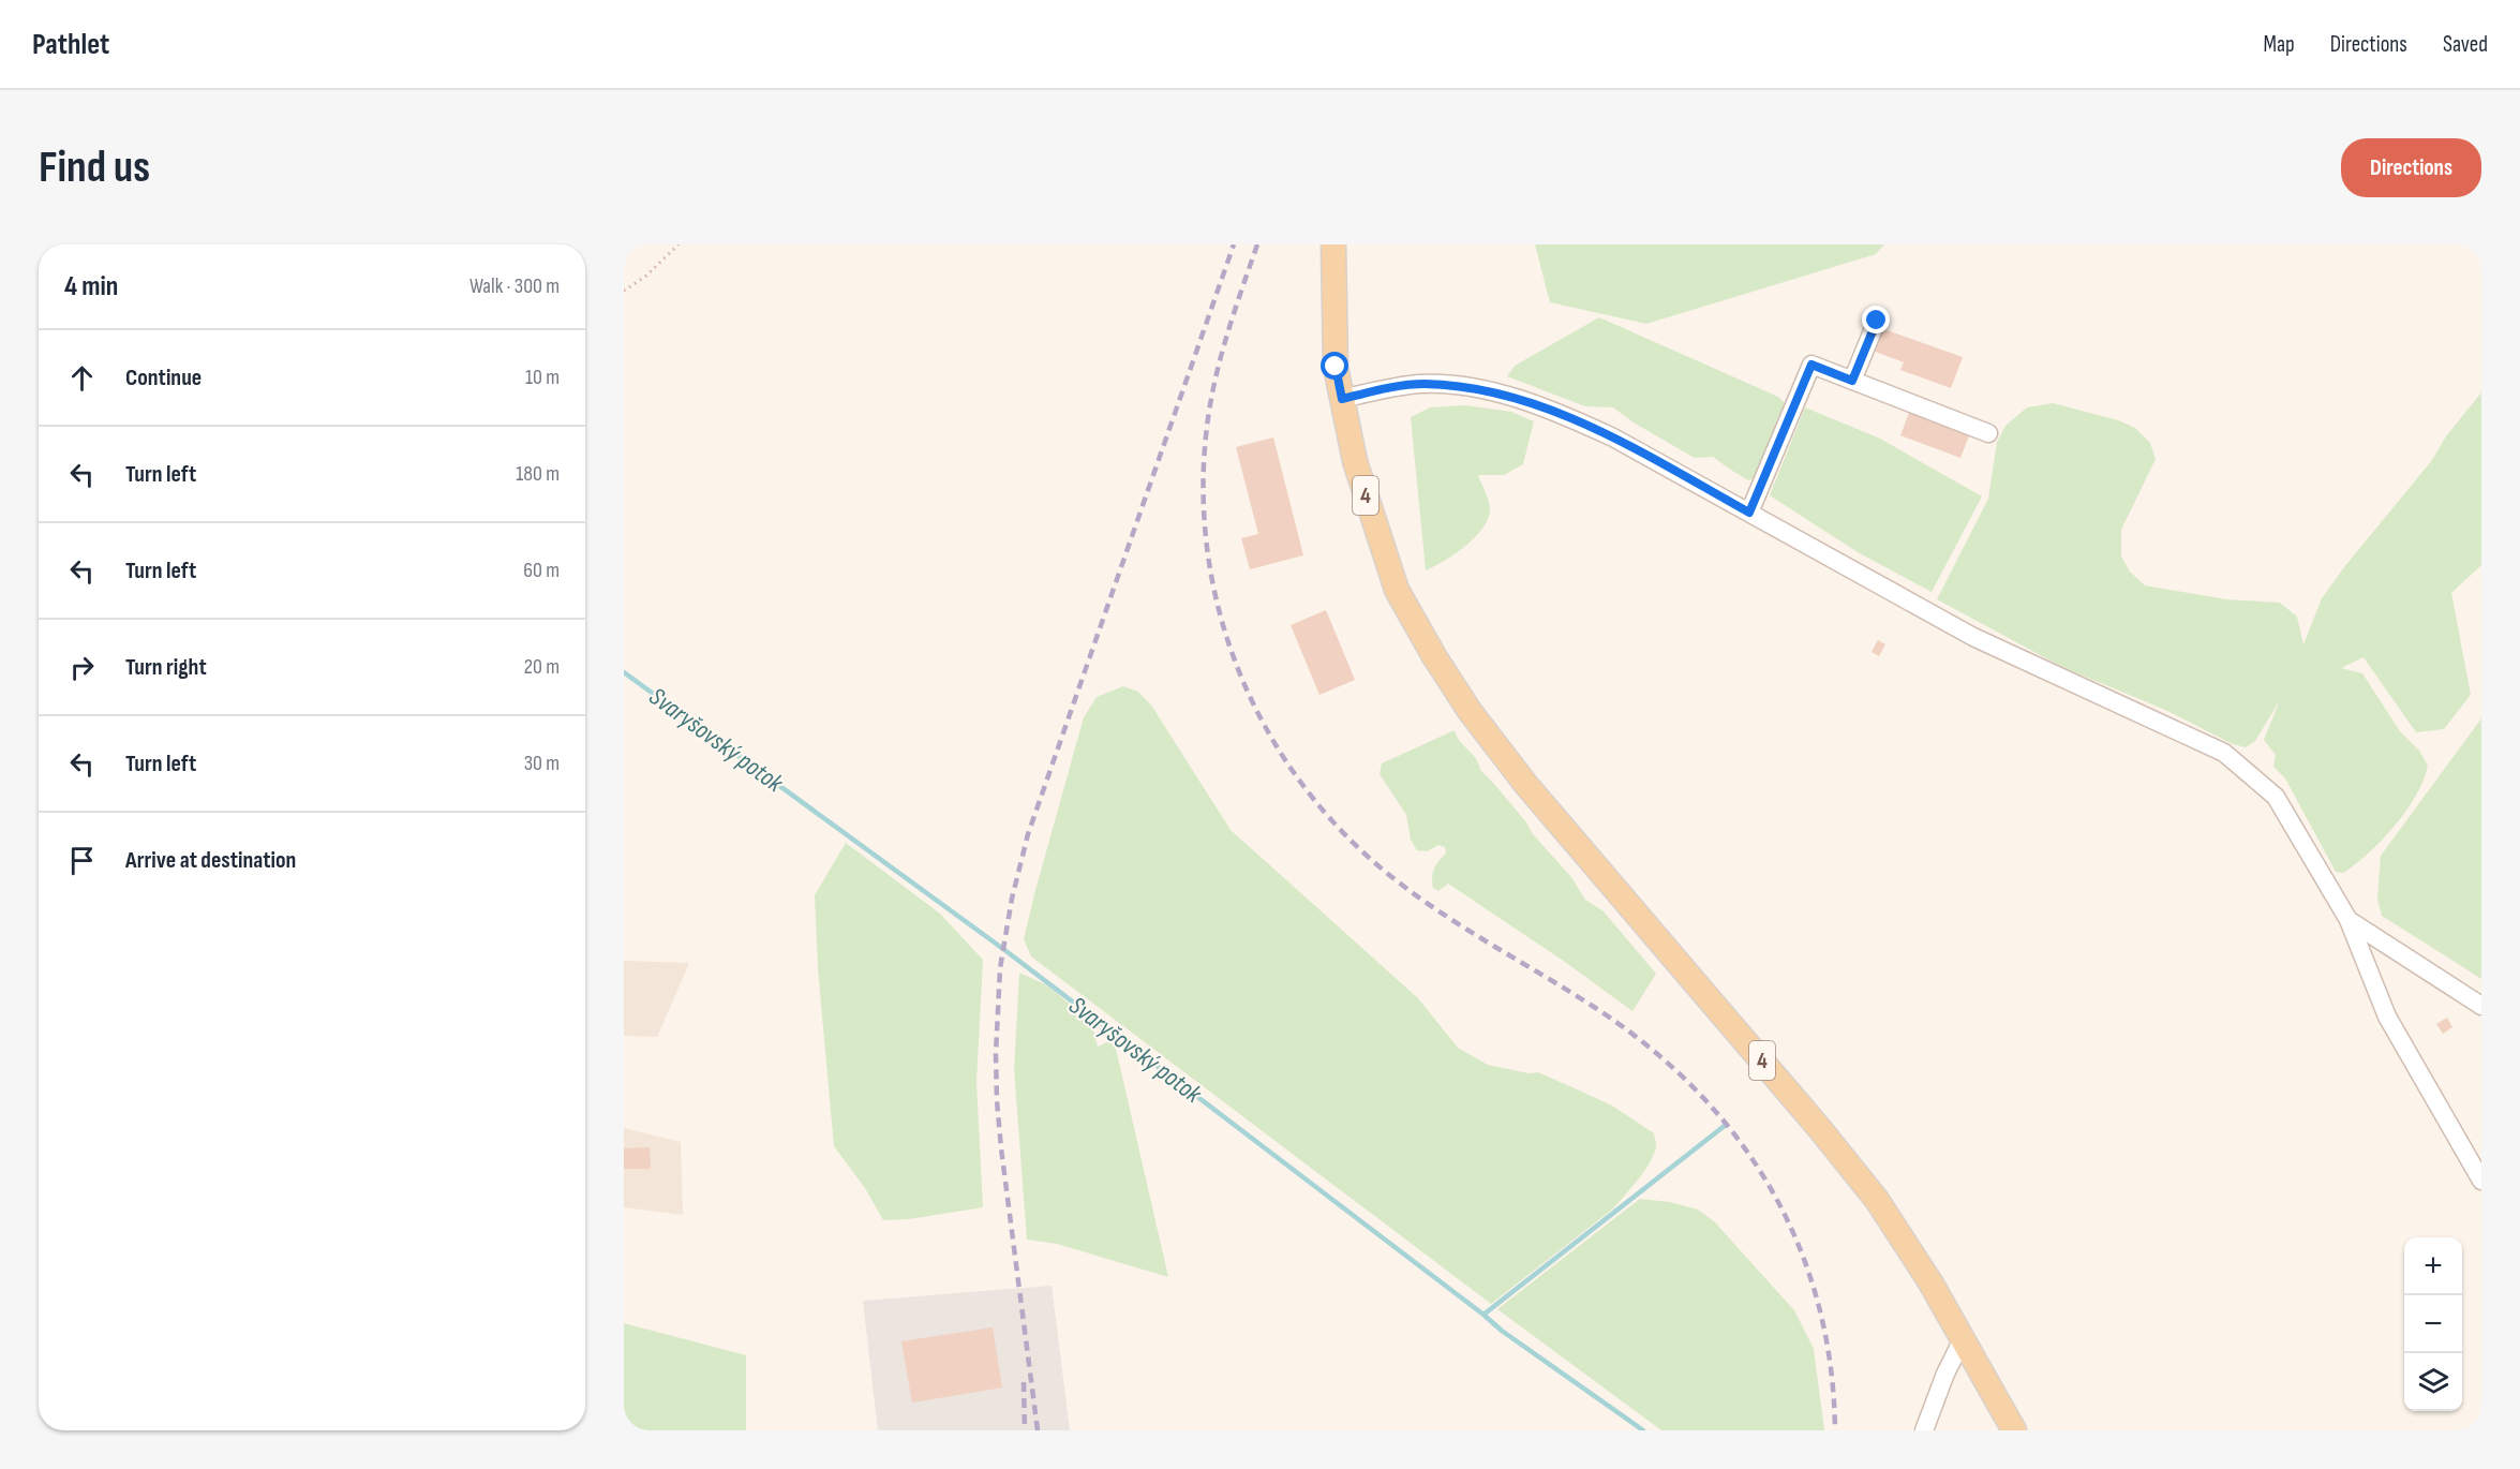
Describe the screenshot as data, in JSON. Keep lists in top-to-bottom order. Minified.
{"streets":{"main road":["4"]},"water":["Svaryšovský potok"],"page":{"header":"Pathlet","nav":["Map","Directions","Saved"],"buttons":"Directions","title":"Find us","heading":["4 min","Walk · 300 m"],"list":[["Continue","10 m"],["Turn left","180 m"],["Turn left","60 m"],["Turn right","20 m"],["Turn left","30 m"],"Arrive at destination"],"map_buttons":["+","−"]}}
